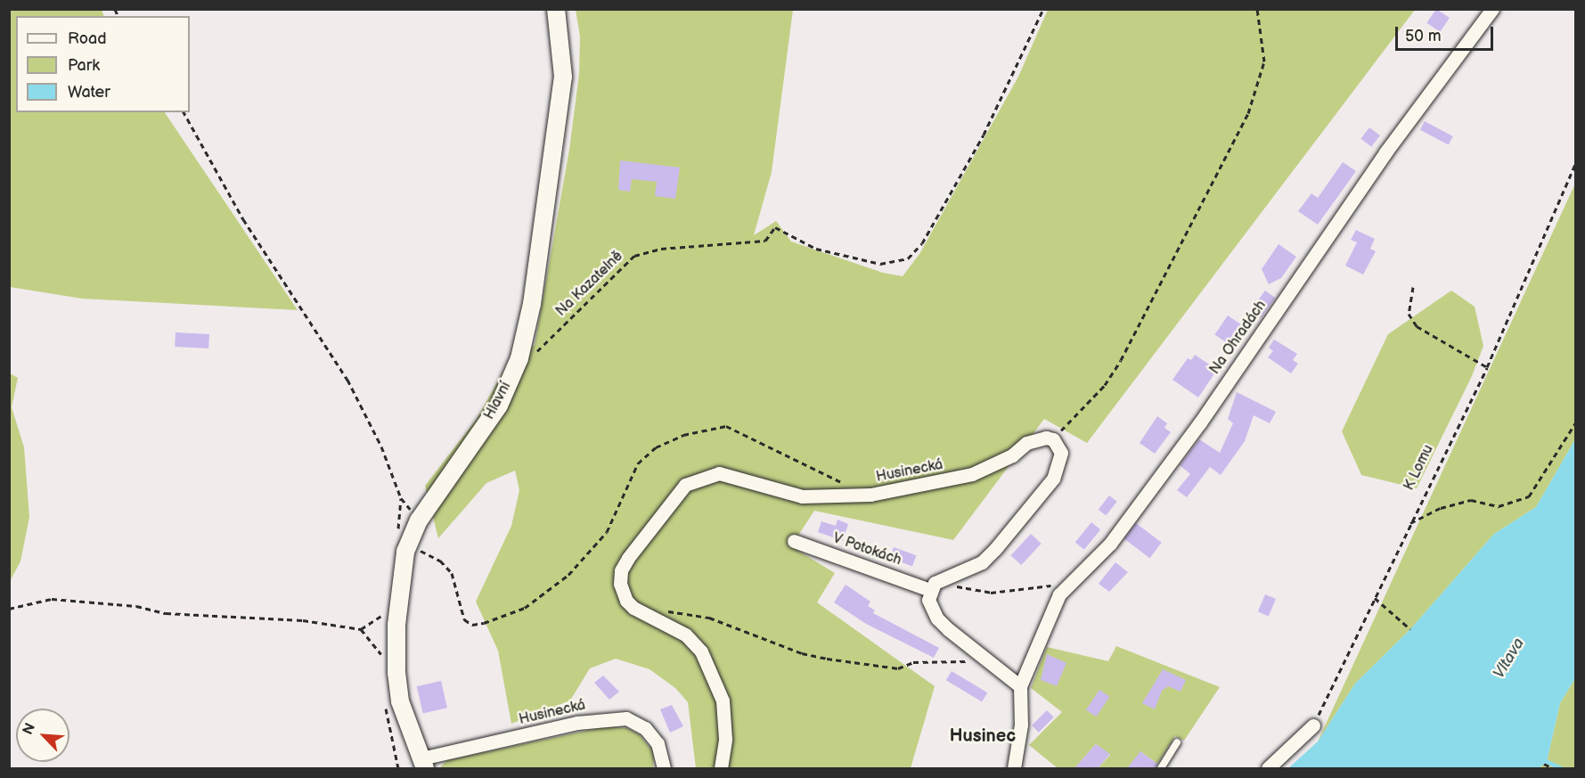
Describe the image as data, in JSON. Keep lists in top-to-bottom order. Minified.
{"streets":{"street":["Na Ohradách","Hlavní","Husinecká","V Potokách"],"path":["Na Kazatelně","K Lomu"]},"crossings":[["Na Kazatelně","Hlavní"],["Hlavní","Husinecká"]],"districts":["Husinec"],"water":["Vltava"],"legend":["Road","Park","Water"],"scale_bar":"50 m","north":"top left"}
